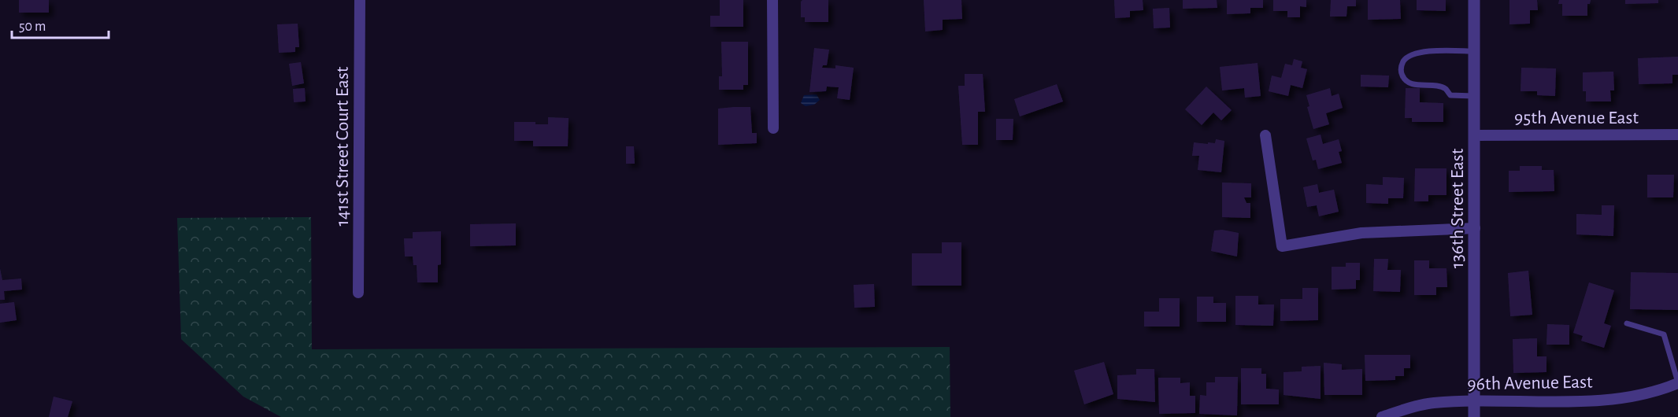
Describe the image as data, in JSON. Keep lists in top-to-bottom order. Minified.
{"streets":{"street":["95th Avenue East","141st Street Court East","136th Street East","96th Avenue East"]},"crossings":[["95th Avenue East","136th Street East"],["136th Street East","96th Avenue East"]],"scale_bar":"50 m"}
